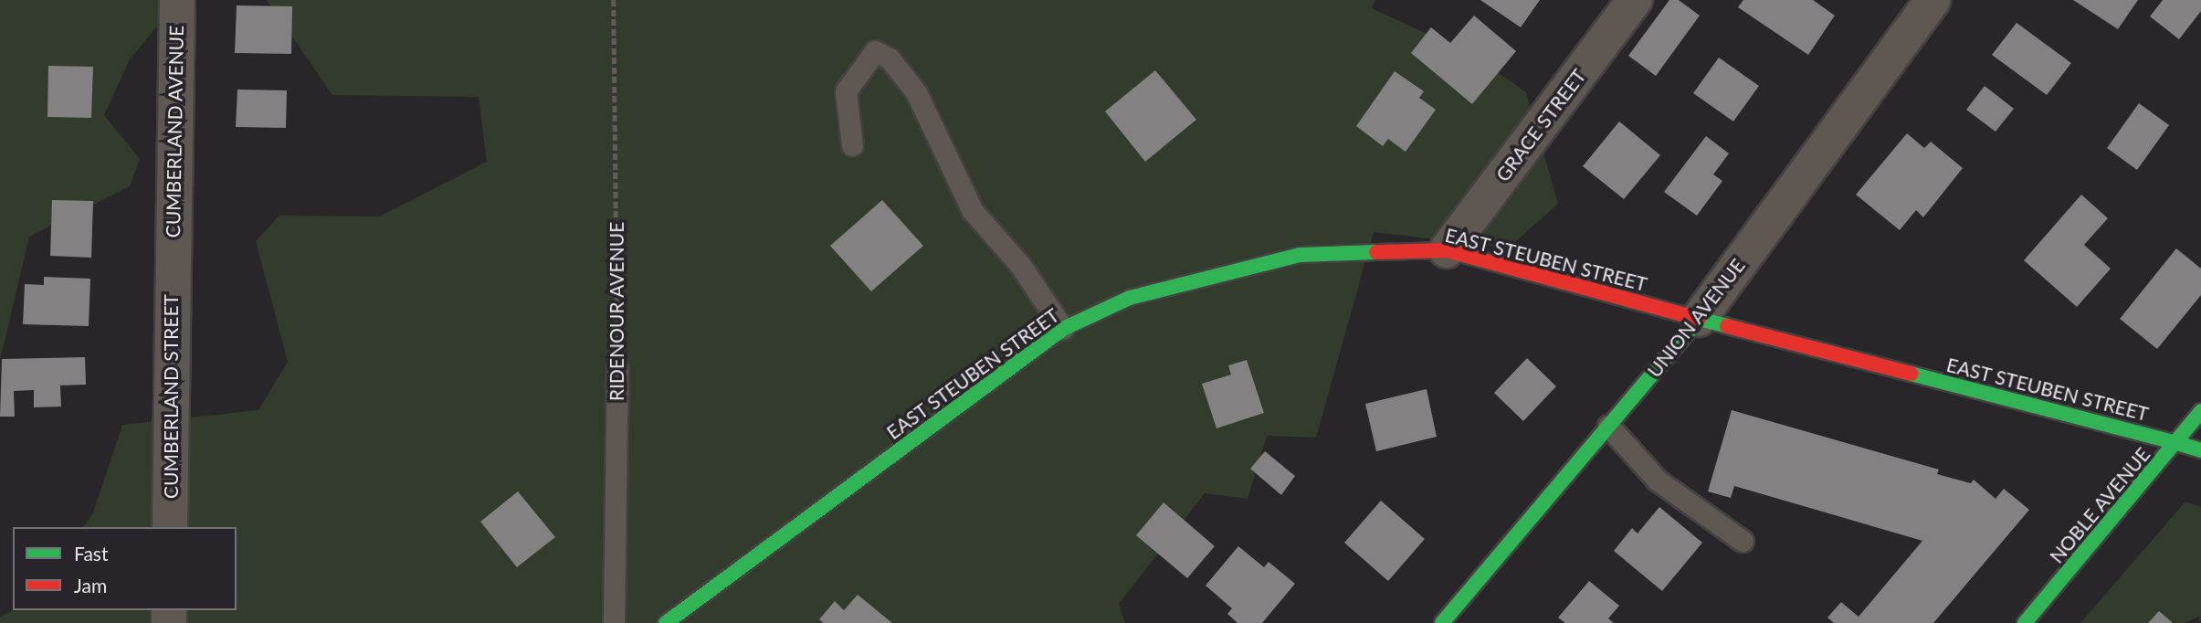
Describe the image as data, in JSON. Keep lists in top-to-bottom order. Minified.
{"streets":{"main road":["EAST STEUBEN STREET","UNION AVENUE","NOBLE AVENUE"],"street":["GRACE STREET","CUMBERLAND AVENUE","CUMBERLAND STREET"],"lane":["RIDENOUR AVENUE"]},"crossings":[["GRACE STREET","EAST STEUBEN STREET"],["CUMBERLAND AVENUE","CUMBERLAND STREET"],["EAST STEUBEN STREET","UNION AVENUE"],["EAST STEUBEN STREET","NOBLE AVENUE"]],"legend":["Fast","Jam"]}
